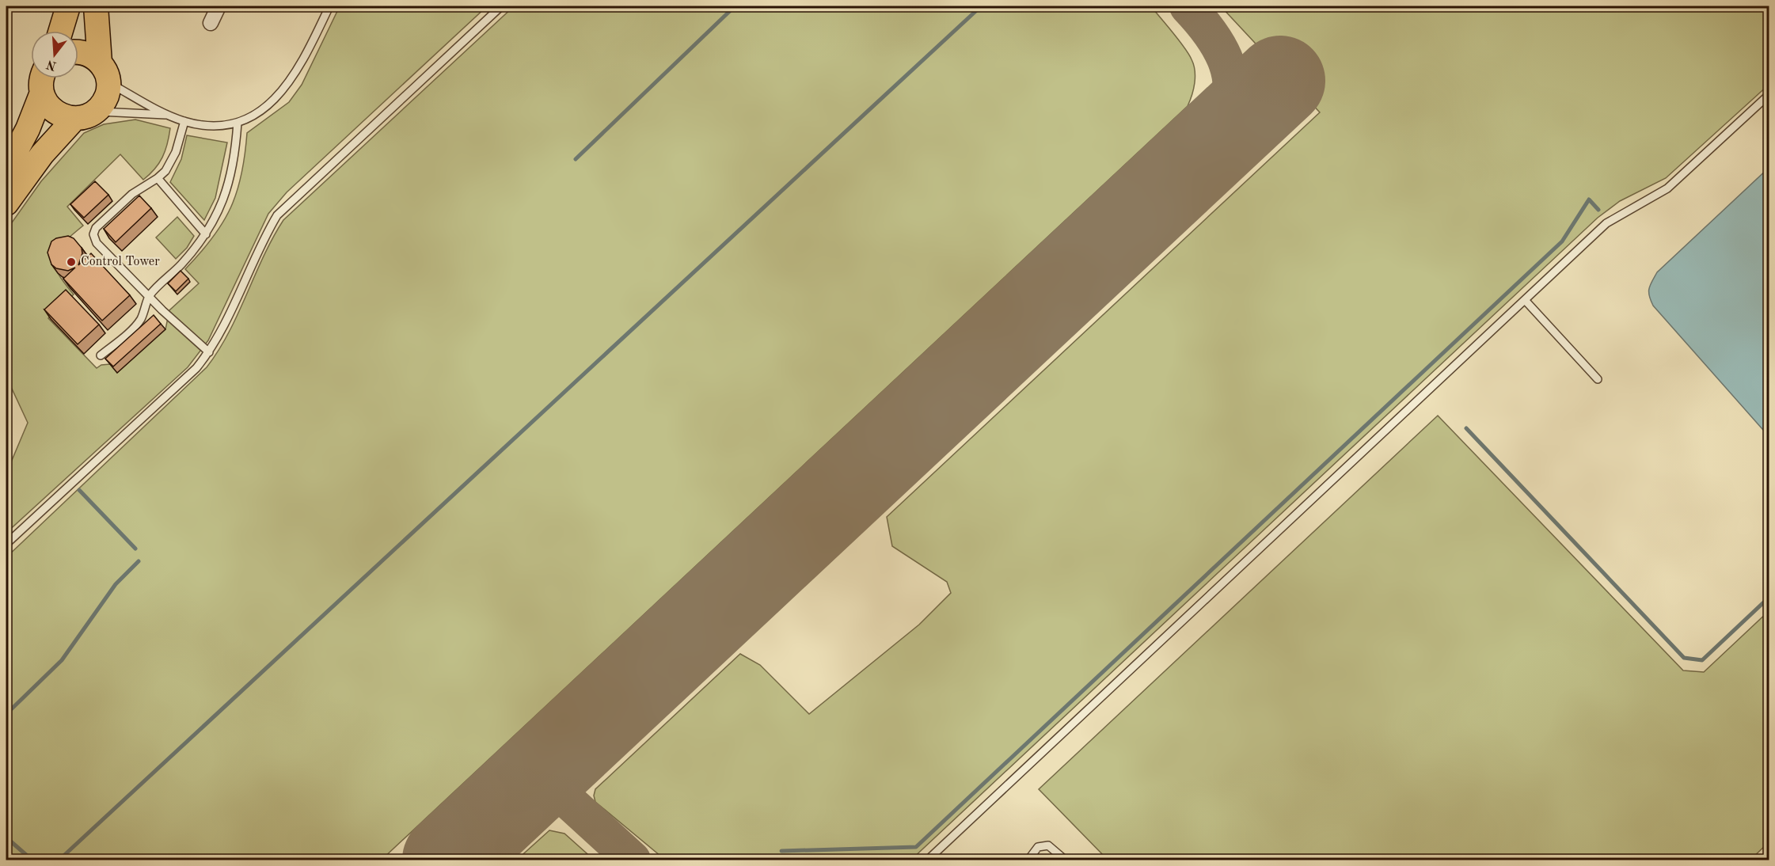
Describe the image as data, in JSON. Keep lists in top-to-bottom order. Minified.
{"places":["Control Tower"],"north":"bottom"}
